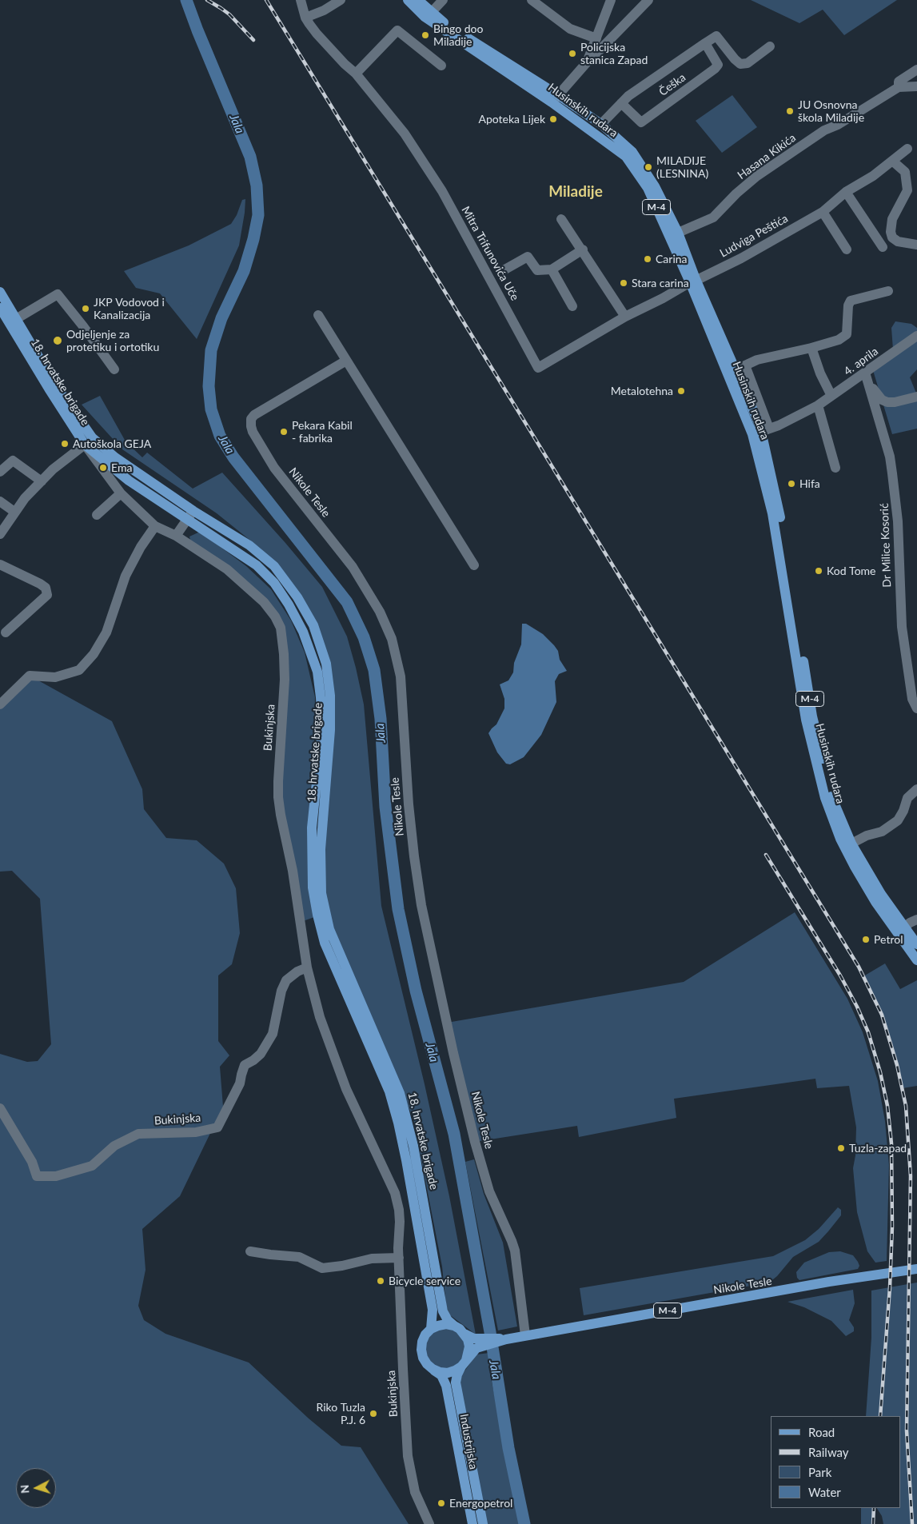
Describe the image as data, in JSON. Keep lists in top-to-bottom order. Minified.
{"streets":{"main road":["Husinskih rudara","M-4","18. hrvatske brigade","Nikole Tesle","Industrijska"],"street":["Češka","Hasana Kikića","Ludviga Peštića","Mitra Trifunovića Uče","4. aprila","Dr Milice Kosorić","Bukinjska"]},"crossings":[["Češka","Husinskih rudara"],["Husinskih rudara","Hasana Kikića"],["Husinskih rudara","Ludviga Peštića"],["Husinskih rudara","Mitra Trifunovića Uče"],["Husinskih rudara","4. aprila"],["M-4","18. hrvatske brigade"],["M-4","Nikole Tesle"],["M-4","Industrijska"],["Ludviga Peštića","Mitra Trifunovića Uče"],["4. aprila","Dr Milice Kosorić"],["18. hrvatske brigade","Nikole Tesle"],["18. hrvatske brigade","Bukinjska"],["18. hrvatske brigade","Industrijska"],["Nikole Tesle","Industrijska"]],"districts":["Miladije"],"water":["Jala"],"places":["Bingo doo Miladije","Policijska stanica Zapad","JU Osnovna škola Miladije","Apoteka Lijek","MILADIJE (LESNINA)","Carina","Stara carina","JKP Vodovod i Kanalizacija","Odjeljenje za protetiku i ortotiku","Metalotehna","Pekara Kabil - fabrika","Autoškola GEJA","Ema","Hifa","Kod Tome","Petrol","Tuzla-zapad","Bicycle service","Riko Tuzla P.J. 6","Energopetrol"],"legend":["Road","Railway","Park","Water"],"north":"left"}
